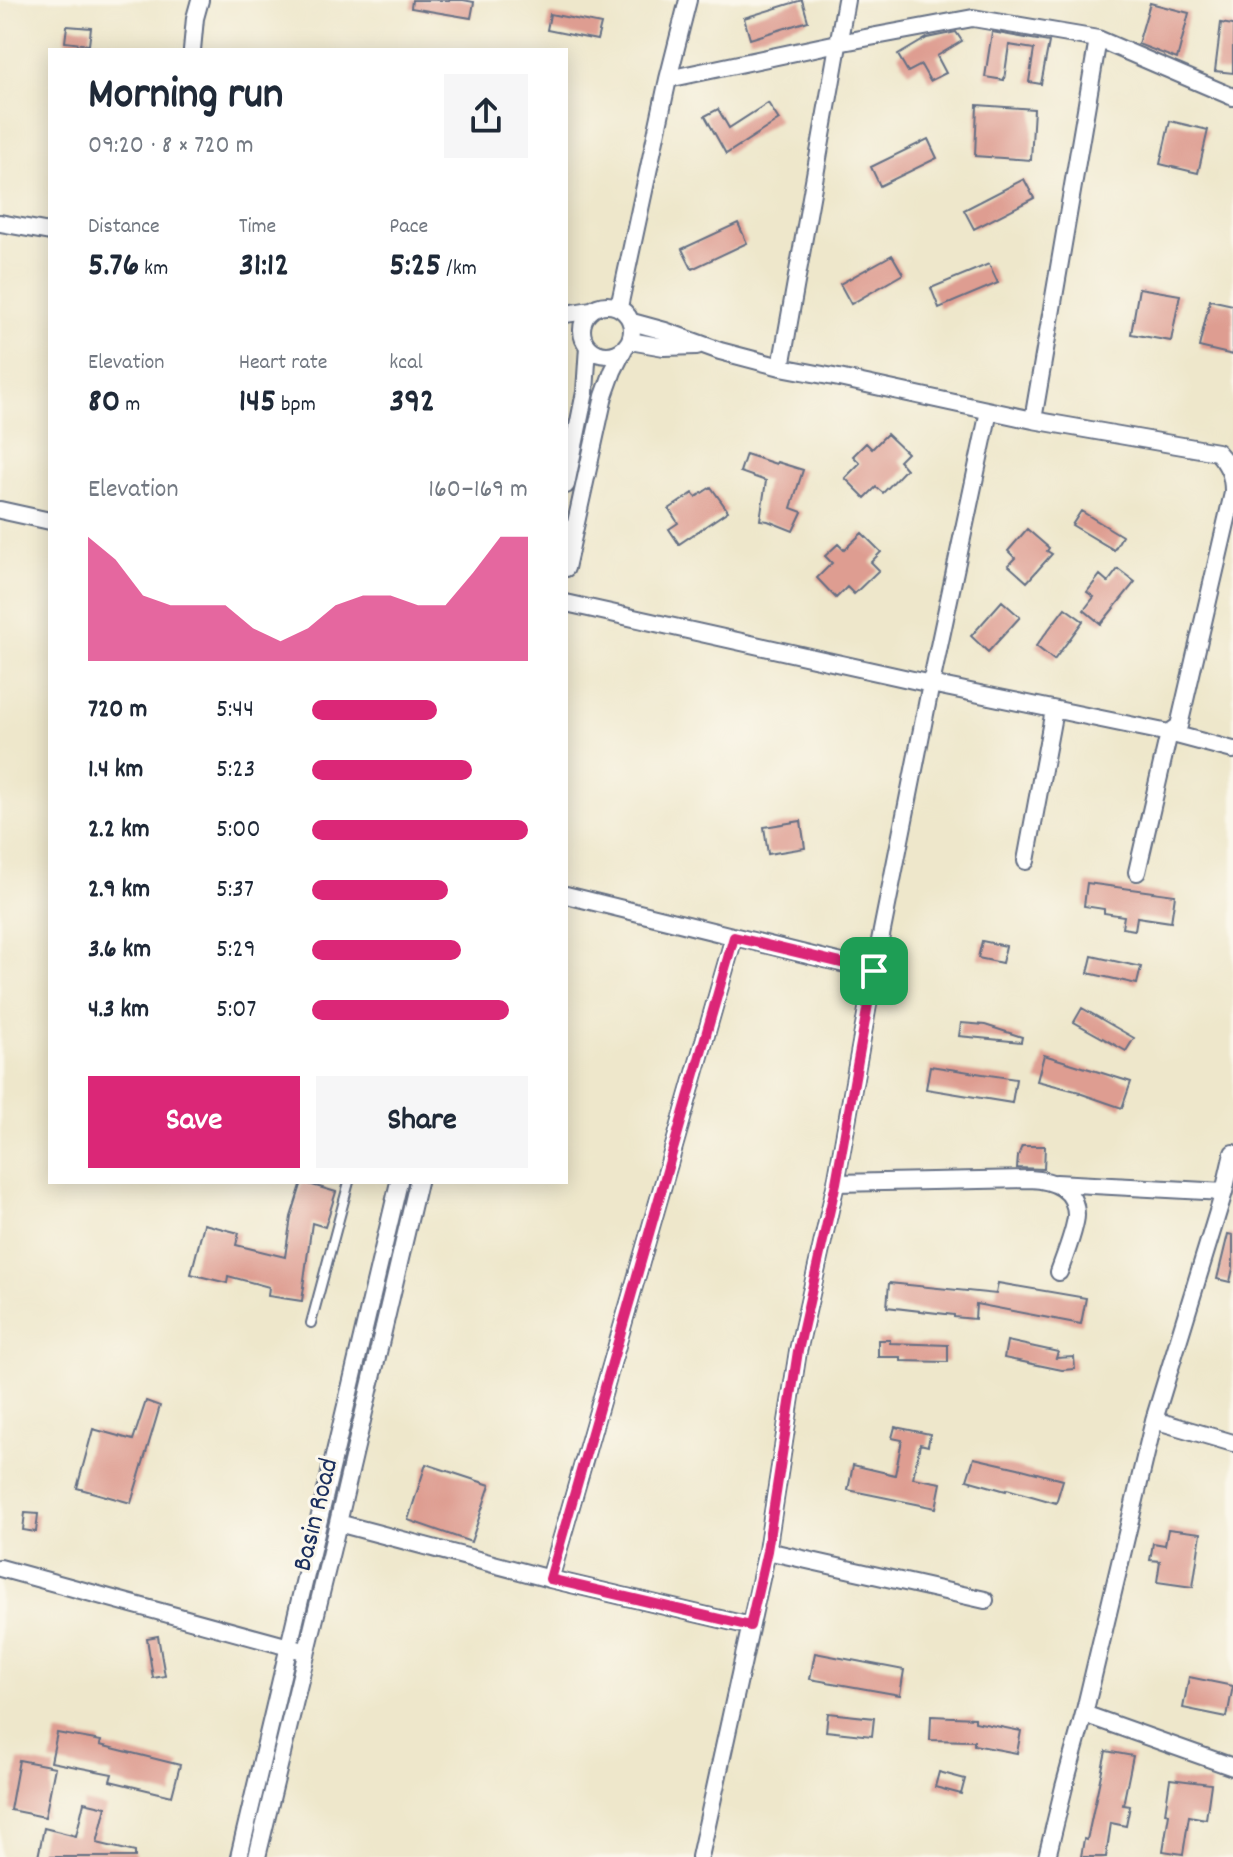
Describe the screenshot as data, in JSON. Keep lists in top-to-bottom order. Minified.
{"streets":{"street":["Basin Road"]},"page":{"heading":["Morning run","09:20 · 8 × 720 m"],"stats":[["Distance","5.76 km"],["Time","31:12"],["Pace","5:25 /km"],["Elevation","80 m"],["Heart rate","145 bpm"],["kcal","392"]],"chart":["Elevation","160–169 m"],"list":[{"name":"720 m","note":"5:44"},{"name":"1.4 km","note":"5:23"},{"name":"2.2 km","note":"5:00"},{"name":"2.9 km","note":"5:37"},{"name":"3.6 km","note":"5:29"},{"name":"4.3 km","note":"5:07"}],"buttons":["Save","Share"]}}
